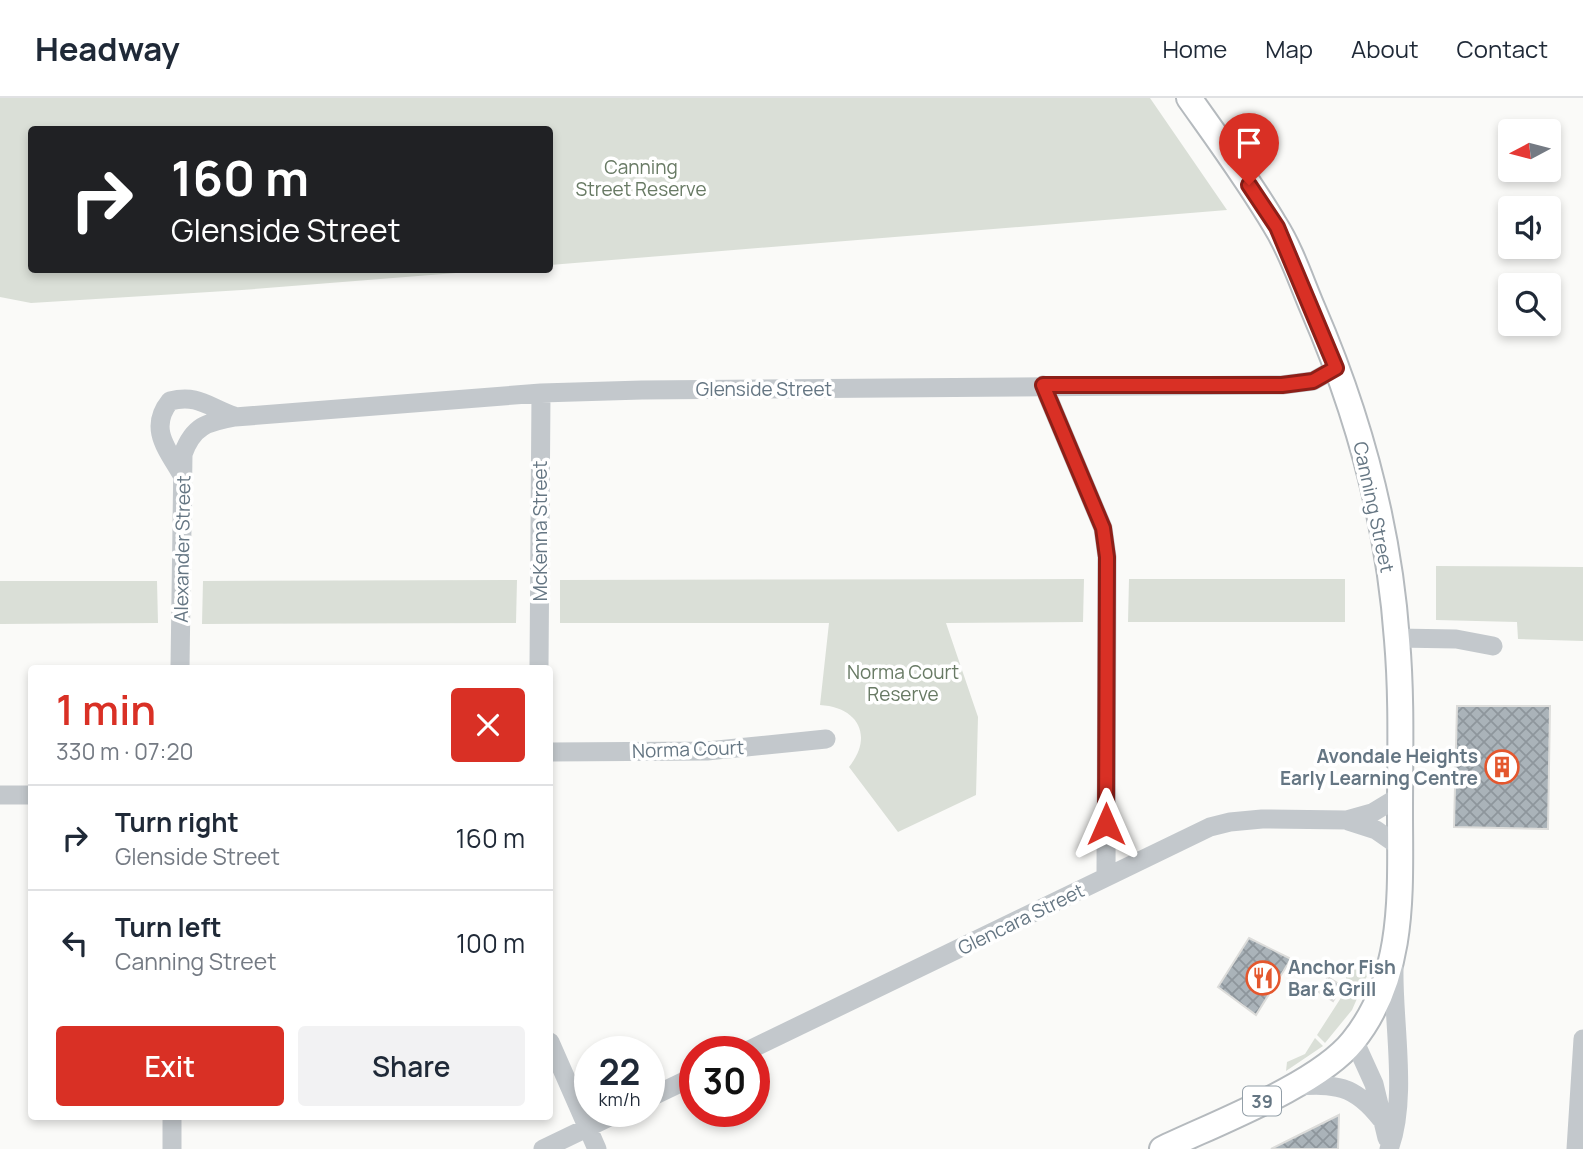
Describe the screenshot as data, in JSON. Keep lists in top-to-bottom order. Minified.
{"streets":{"main road":["Canning Street","39"],"street":["Glenside Street","McKenna Street","Alexander Street","Norma Court","Glencara Street"]},"crossings":[["Glenside Street","Canning Street"],["Glenside Street","McKenna Street"],["Glenside Street","Alexander Street"],["Canning Street","Glencara Street"],["Canning Street","39"]],"parks":["Canning Street Reserve","Norma Court Reserve"],"places":{"building":["Avondale Heights Early Learning Centre"],"restaurant":["Anchor Fish Bar & Grill"]},"north":"left","page":{"header":"Headway","nav":["Home","Map","About","Contact"],"turn":["160 m","Glenside Street"],"heading":["1 min","330 m · 07:20"],"list":[{"name":"Turn right","note":"Glenside Street","value":"160 m"},{"name":"Turn left","note":"Canning Street","value":"100 m"}],"buttons":["Exit","Share"],"speed":"22 km/h","limit":"30"}}
